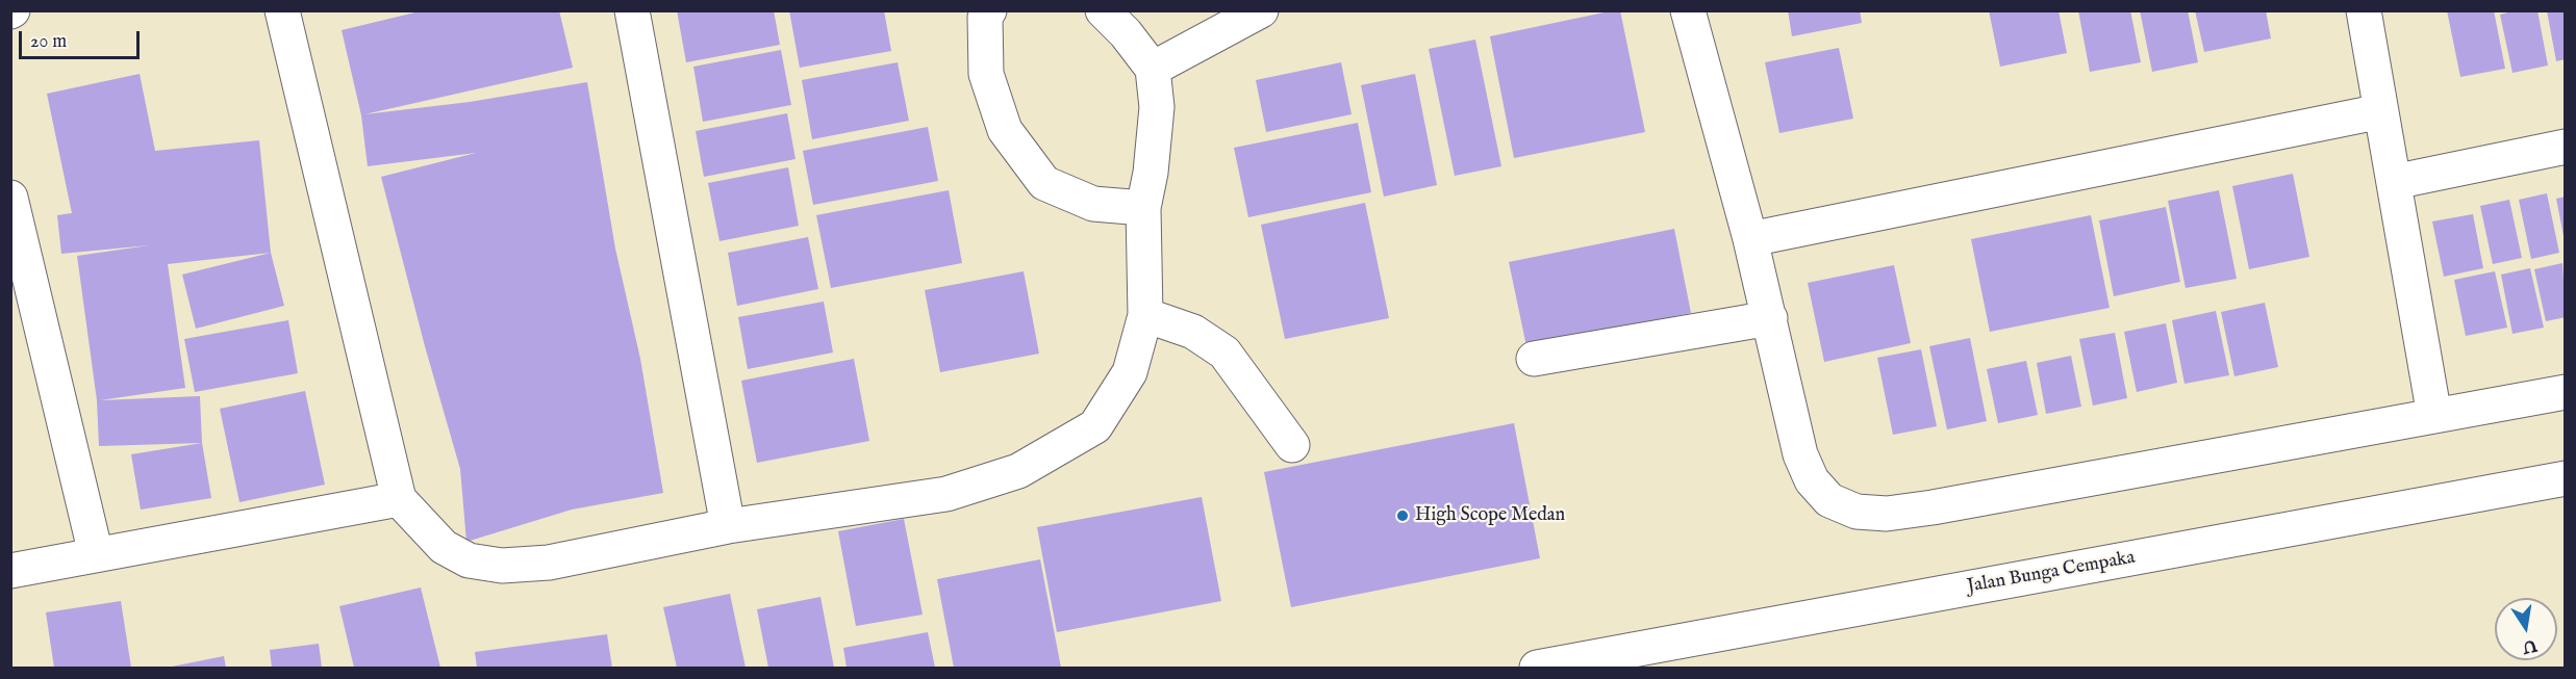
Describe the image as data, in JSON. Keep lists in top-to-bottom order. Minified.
{"streets":{"street":["Jalan Bunga Cempaka"]},"places":["High Scope Medan"],"scale_bar":"20 m","north":"bottom"}
